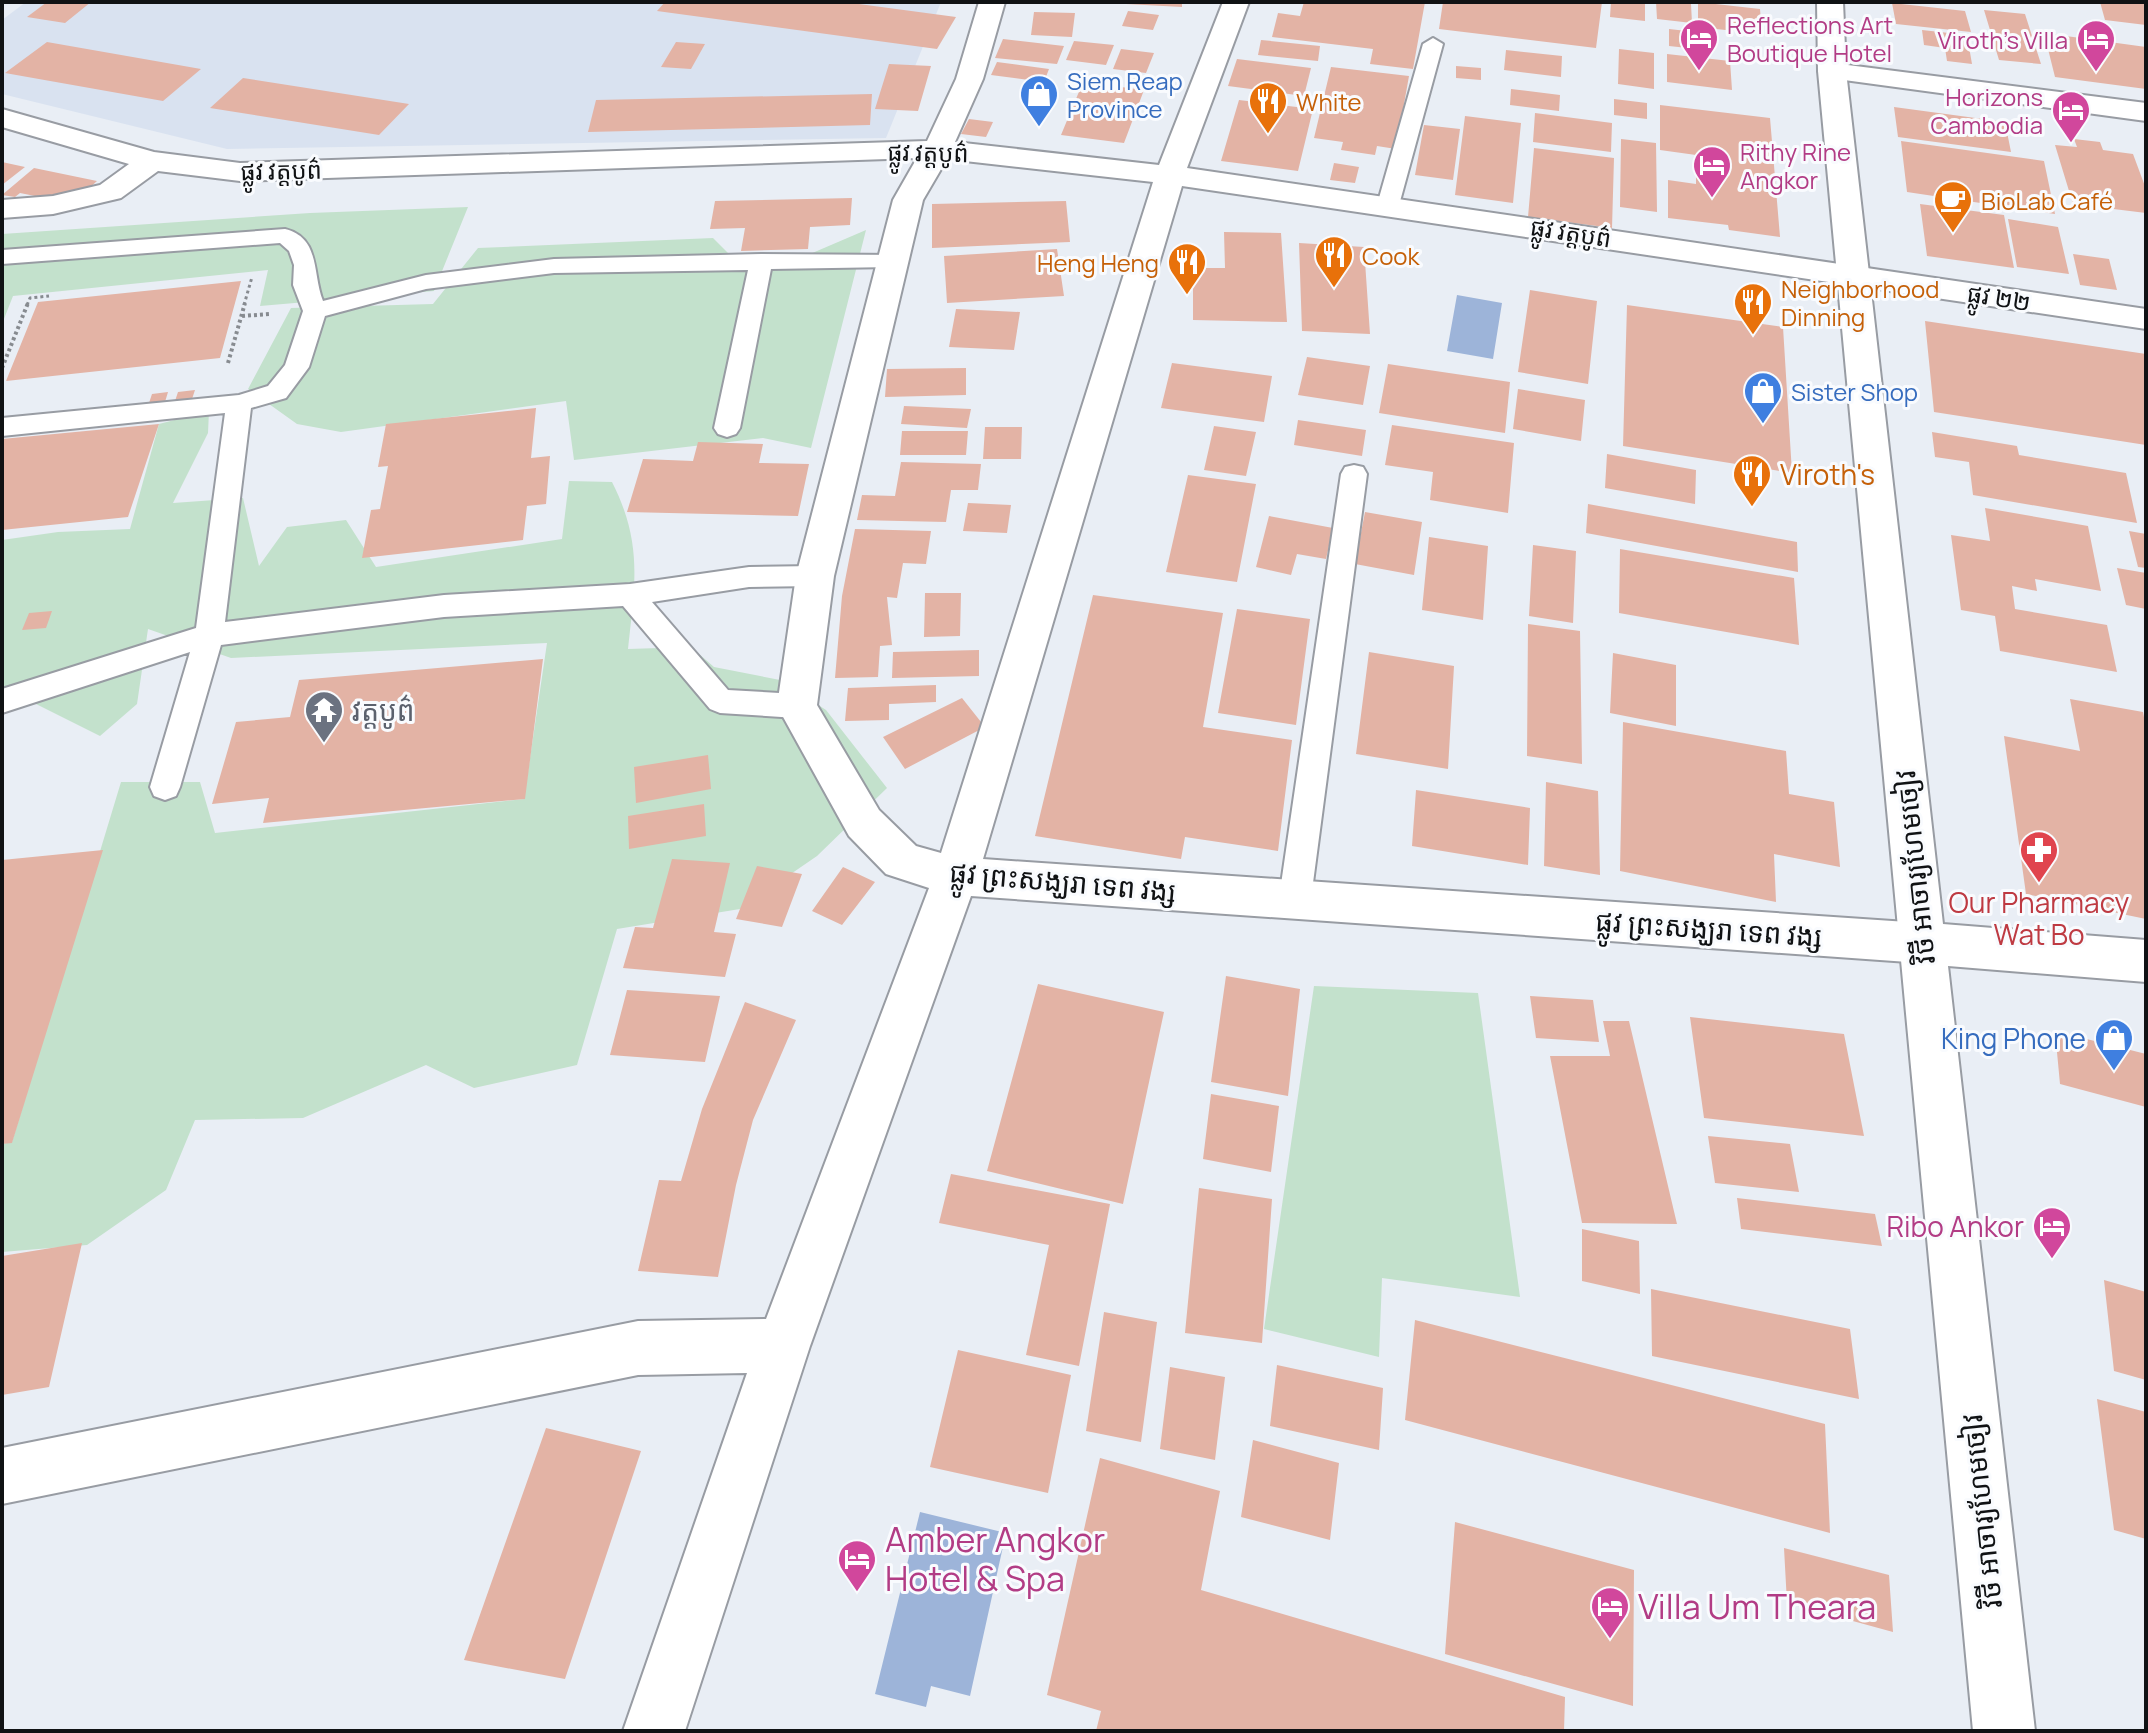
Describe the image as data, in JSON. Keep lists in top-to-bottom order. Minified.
{"streets":{"street":["ផ្លូវ វត្តបូព៌","ផ្លូវ ២២","វិថី អាចារ្យហែមចៀវ","ផ្លូវ ព្រះសង្ឃរា ទេព វង្ស"]},"crossings":[["ផ្លូវ វត្តបូព៌","ផ្លូវ ២២"],["ផ្លូវ វត្តបូព៌","វិថី អាចារ្យហែមចៀវ"],["ផ្លូវ ២២","វិថី អាចារ្យហែមចៀវ"],["វិថី អាចារ្យហែមចៀវ","ផ្លូវ ព្រះសង្ឃរា ទេព វង្ស"]],"places":{"hotel":["Reflections Art Boutique Hotel","Viroth's Villa","Horizons Cambodia","Rithy Rine Angkor","Ribo Ankor","Amber Angkor Hotel & Spa","Villa Um Theara"],"shop":["Siem Reap Province","Sister Shop","King Phone"],"restaurant":["White","Cook","Heng Heng","Neighborhood Dinning","Viroth's"],"cafe":["BioLab Café"],"temple":["វត្តបូព៌"],"pharmacy":["Our Pharmacy Wat Bo"]}}
